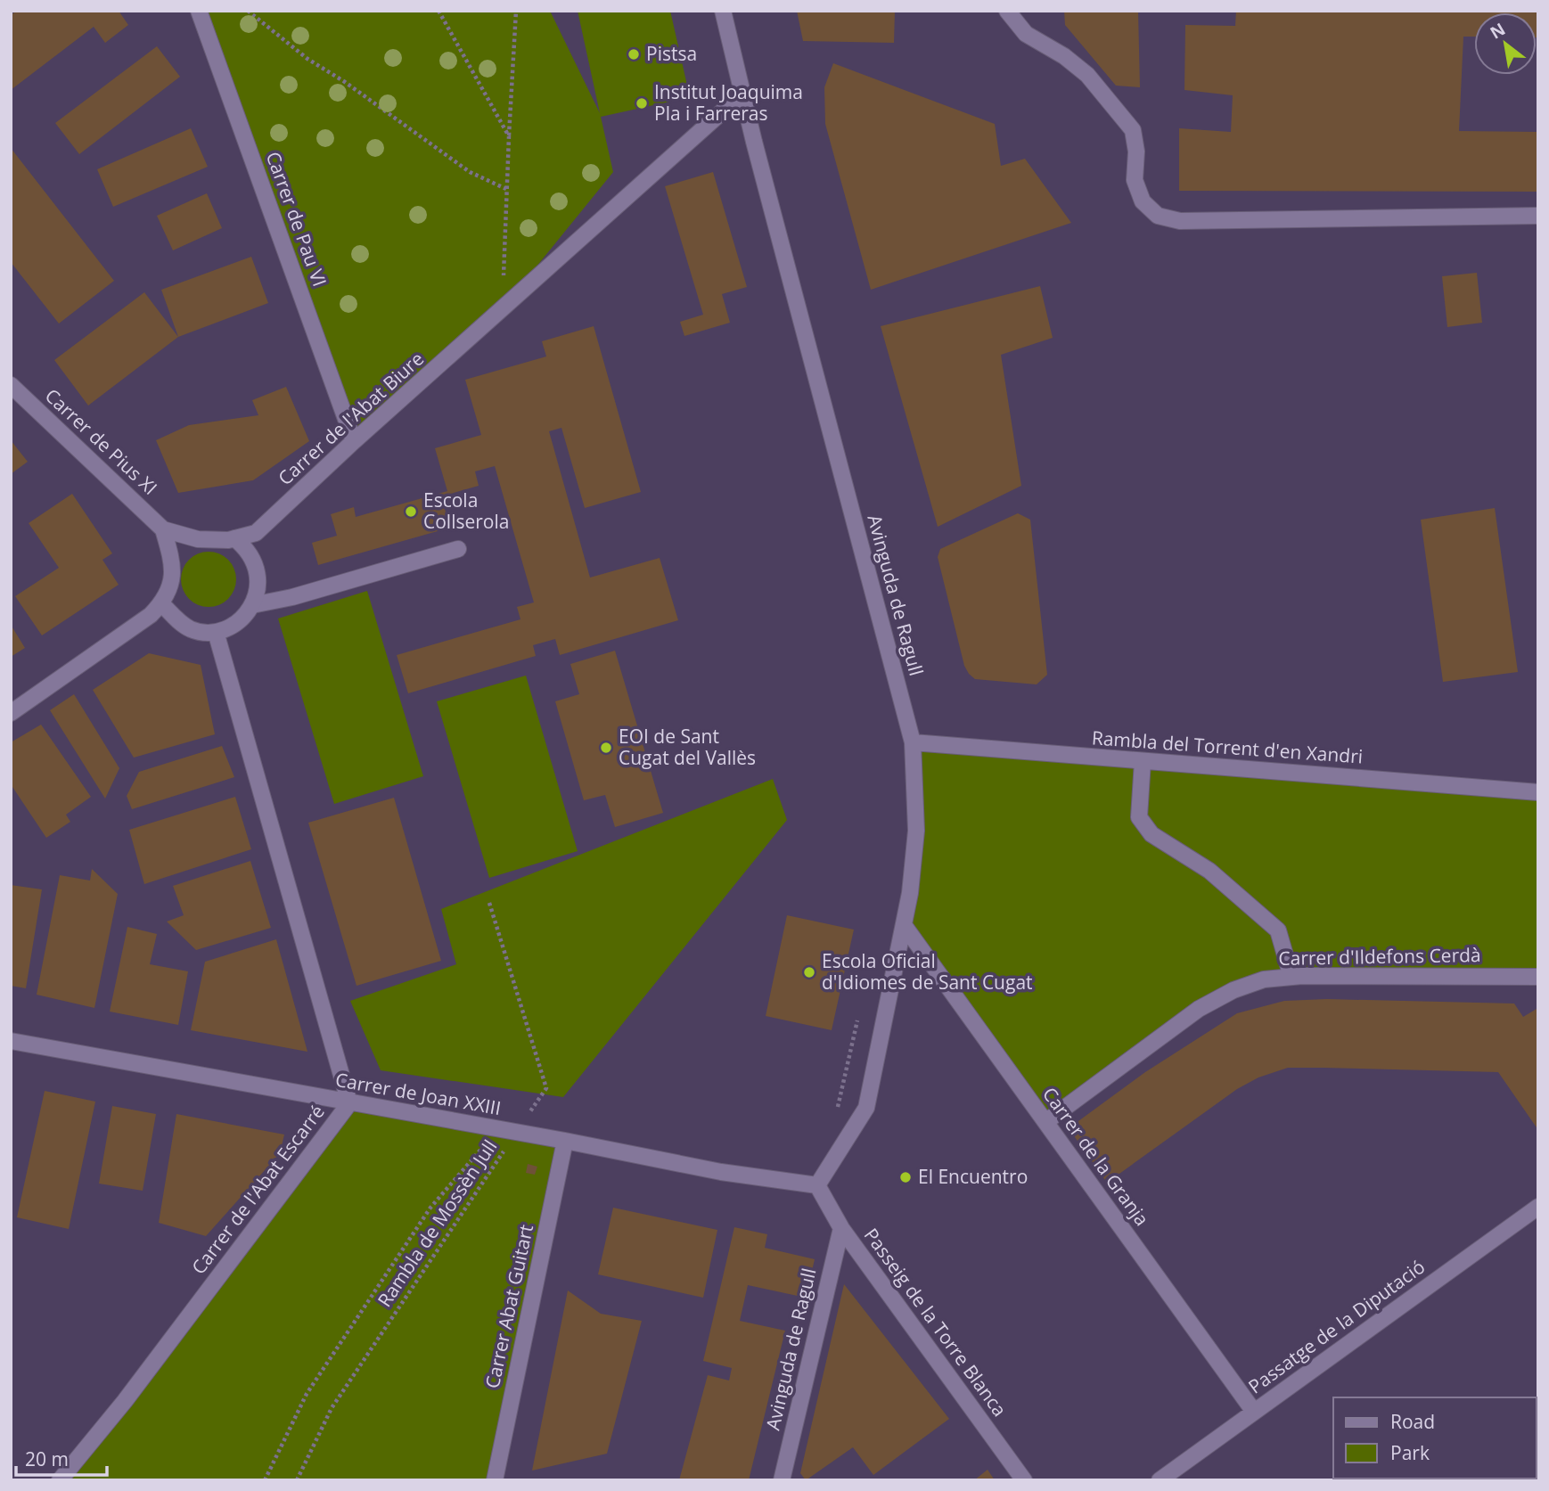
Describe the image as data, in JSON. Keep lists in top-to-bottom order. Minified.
{"streets":{"street":["Carrer de Pau VI","Carrer de l'Abat Biure","Carrer de Pius XI","Avinguda de Ragull","Rambla del Torrent d'en Xandri","Carrer d'Ildefons Cerdà","Carrer de Joan XXIII","Carrer de la Granja","Carrer de l'Abat Escarré","Carrer Abat Guitart","Passeig de la Torre Blanca","Passatge de la Diputació"],"path":["Rambla de Mossèn Jull"]},"crossings":[["Carrer de Pau VI","Carrer de l'Abat Biure"],["Carrer de l'Abat Biure","Carrer de Pius XI"],["Carrer de l'Abat Biure","Avinguda de Ragull"],["Avinguda de Ragull","Rambla del Torrent d'en Xandri"],["Avinguda de Ragull","Carrer de Joan XXIII"],["Avinguda de Ragull","Carrer de la Granja"],["Avinguda de Ragull","Passeig de la Torre Blanca"],["Carrer d'Ildefons Cerdà","Carrer de la Granja"],["Carrer de Joan XXIII","Carrer de l'Abat Escarré"],["Carrer de Joan XXIII","Rambla de Mossèn Jull"],["Carrer de Joan XXIII","Carrer Abat Guitart"],["Carrer de Joan XXIII","Passeig de la Torre Blanca"],["Carrer de la Granja","Passatge de la Diputació"]],"places":["Pistsa","Institut Joaquima Pla i Farreras","Escola Collserola","EOI de Sant Cugat del Vallès","Escola Oficial d'Idiomes de Sant Cugat","El Encuentro"],"legend":["Road","Park"],"scale_bar":"20 m","north":"top left"}
